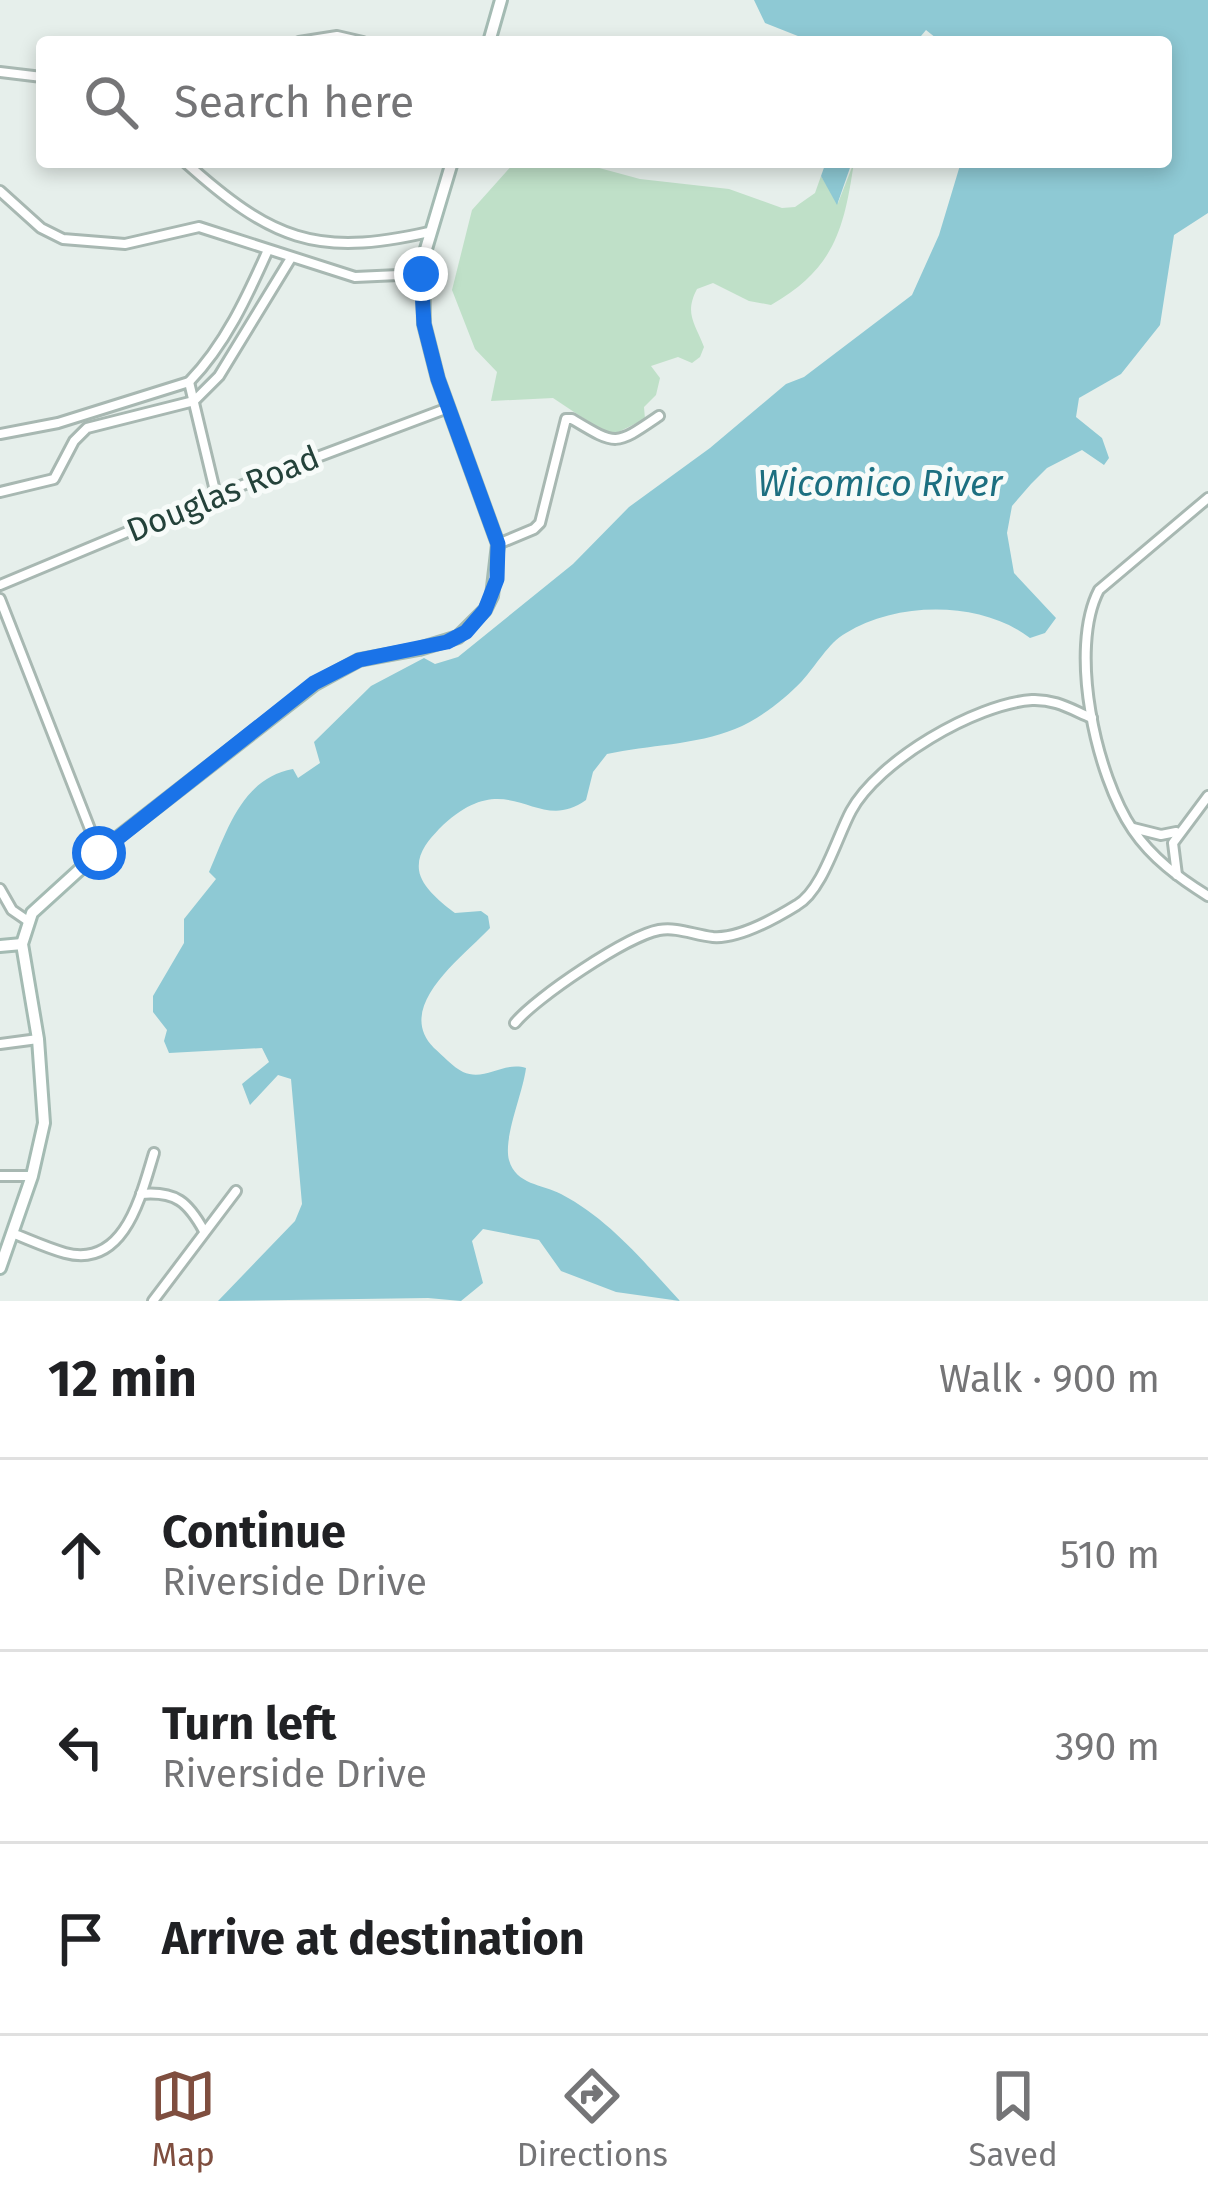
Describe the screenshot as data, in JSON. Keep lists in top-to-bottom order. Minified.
{"streets":{"street":["Douglas Road"]},"water":["Wicomico River"],"page":{"search":"Search here","heading":["12 min","Walk · 900 m"],"list":[["Continue","Riverside Drive","510 m"],["Turn left","Riverside Drive","390 m"],"Arrive at destination"],"nav":["Map","Directions","Saved"]}}
